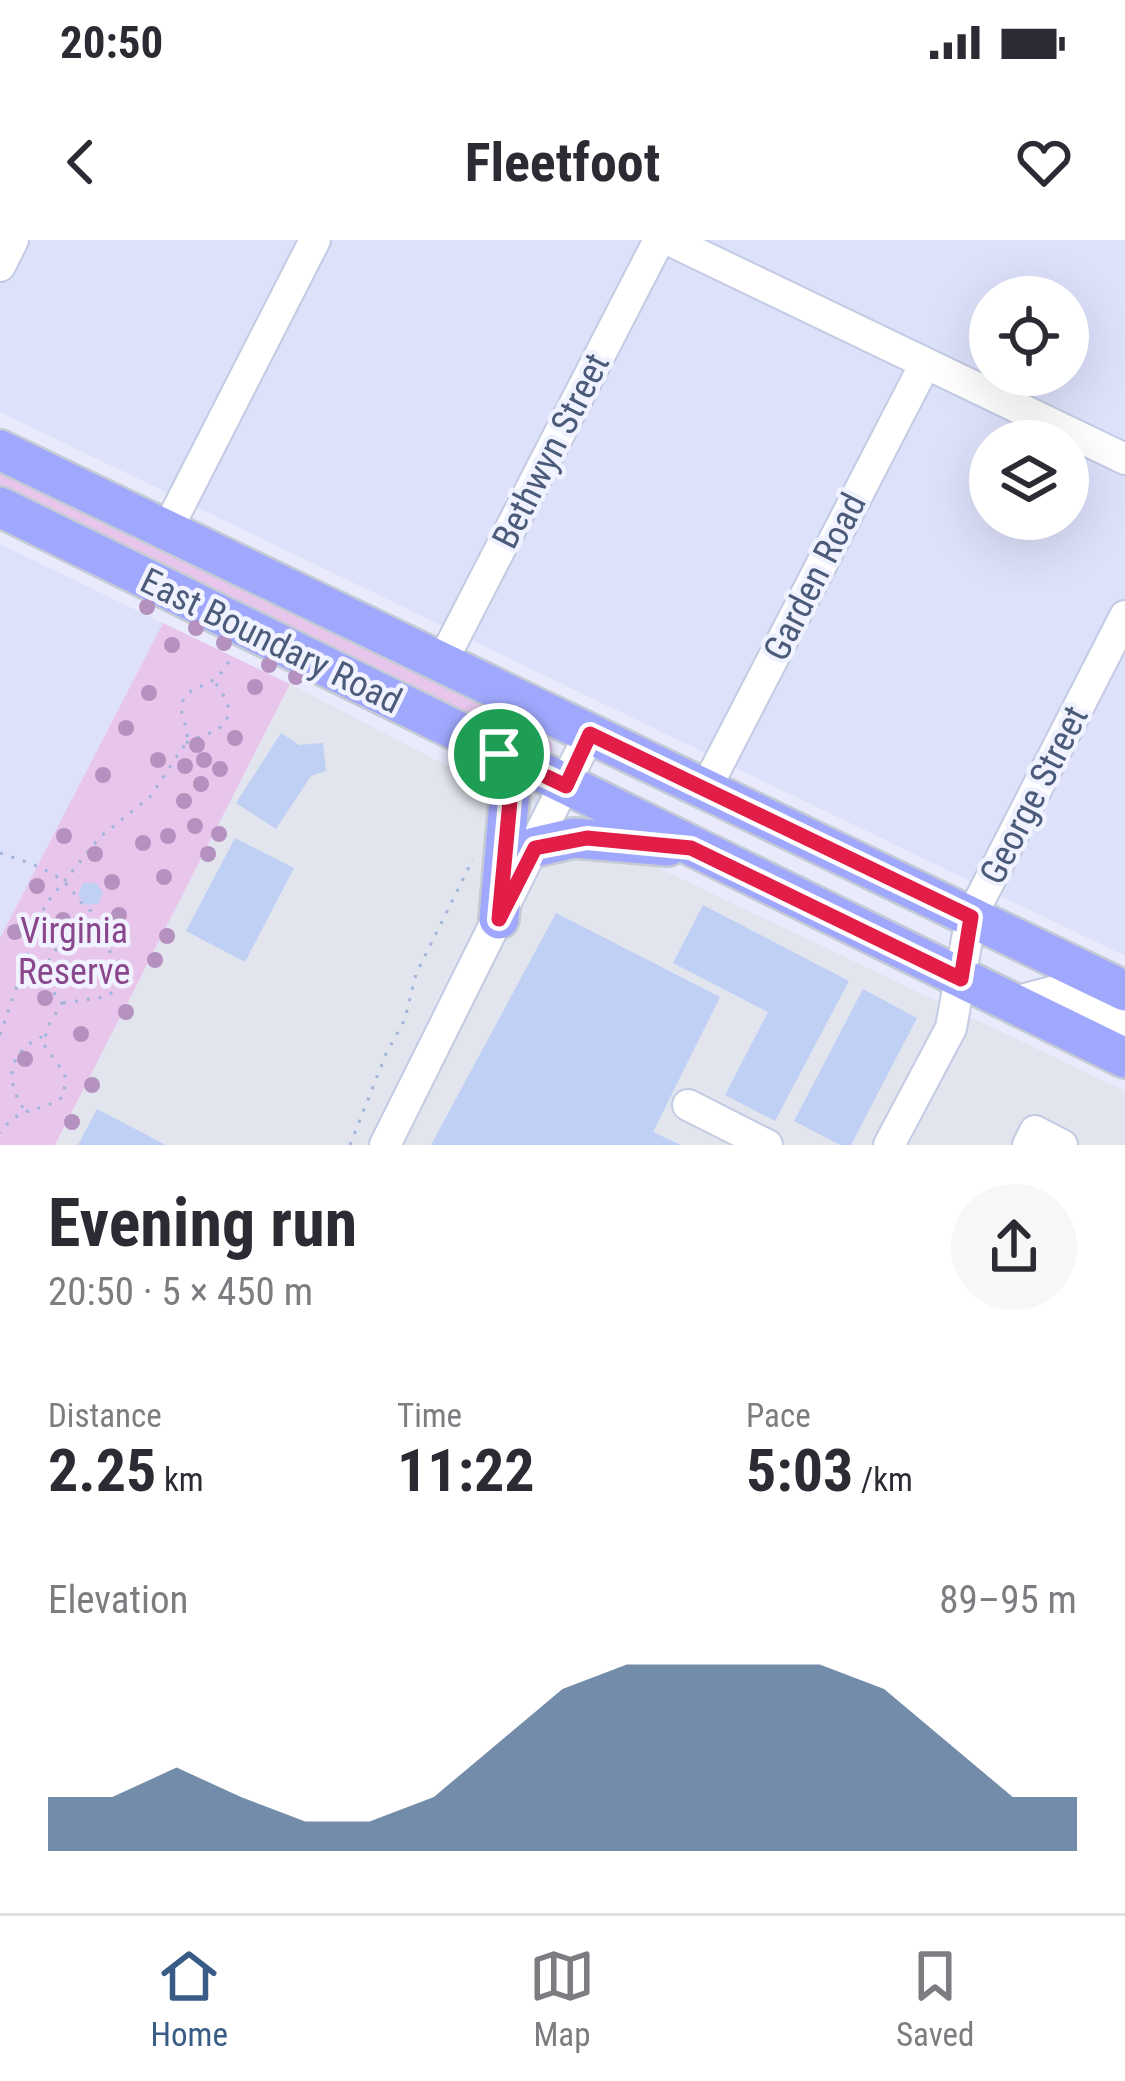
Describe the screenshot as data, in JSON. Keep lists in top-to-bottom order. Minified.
{"streets":{"main road":["East Boundary Road"],"street":["Bethwyn Street","Garden Road","George Street"]},"crossings":[["Bethwyn Street","East Boundary Road"],["Garden Road","East Boundary Road"],["East Boundary Road","George Street"]],"parks":["Virginia Reserve"],"page":{"status":"20:50","header":"Fleetfoot","heading":["Evening run","20:50 · 5 × 450 m"],"stats":[["Distance","2.25 km"],["Time","11:22"],["Pace","5:03 /km"]],"chart":["Elevation","89–95 m"],"tabs":["Home","Map","Saved"]}}
